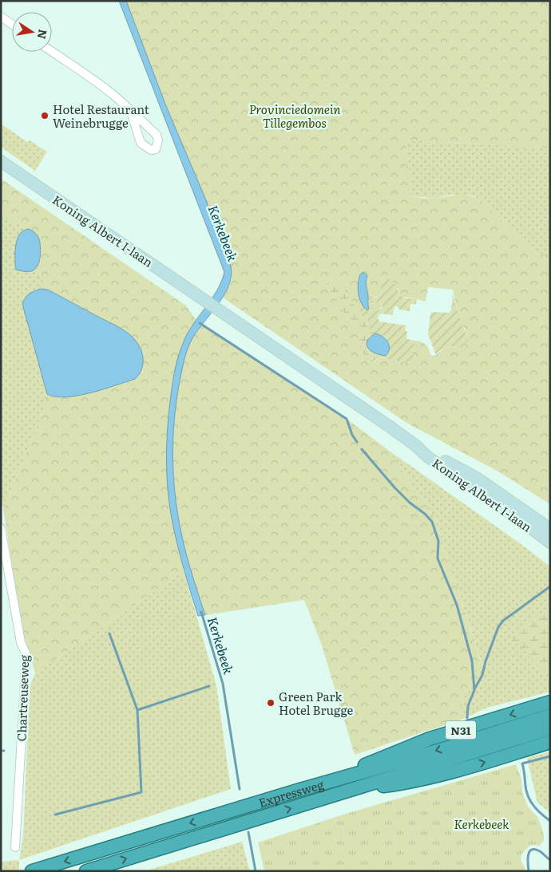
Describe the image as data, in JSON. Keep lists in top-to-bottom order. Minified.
{"streets":{"highway":["N31","Expressweg"],"main road":["Koning Albert I-laan"],"street":["Chartreuseweg"]},"crossings":[["N31","Expressweg"]],"water":["Kerkebeek"],"parks":["Provinciedomein Tillegembos","Kerkebeek"],"places":["Hotel Restaurant Weinebrugge","Green Park Hotel Brugge"],"north":"right"}
